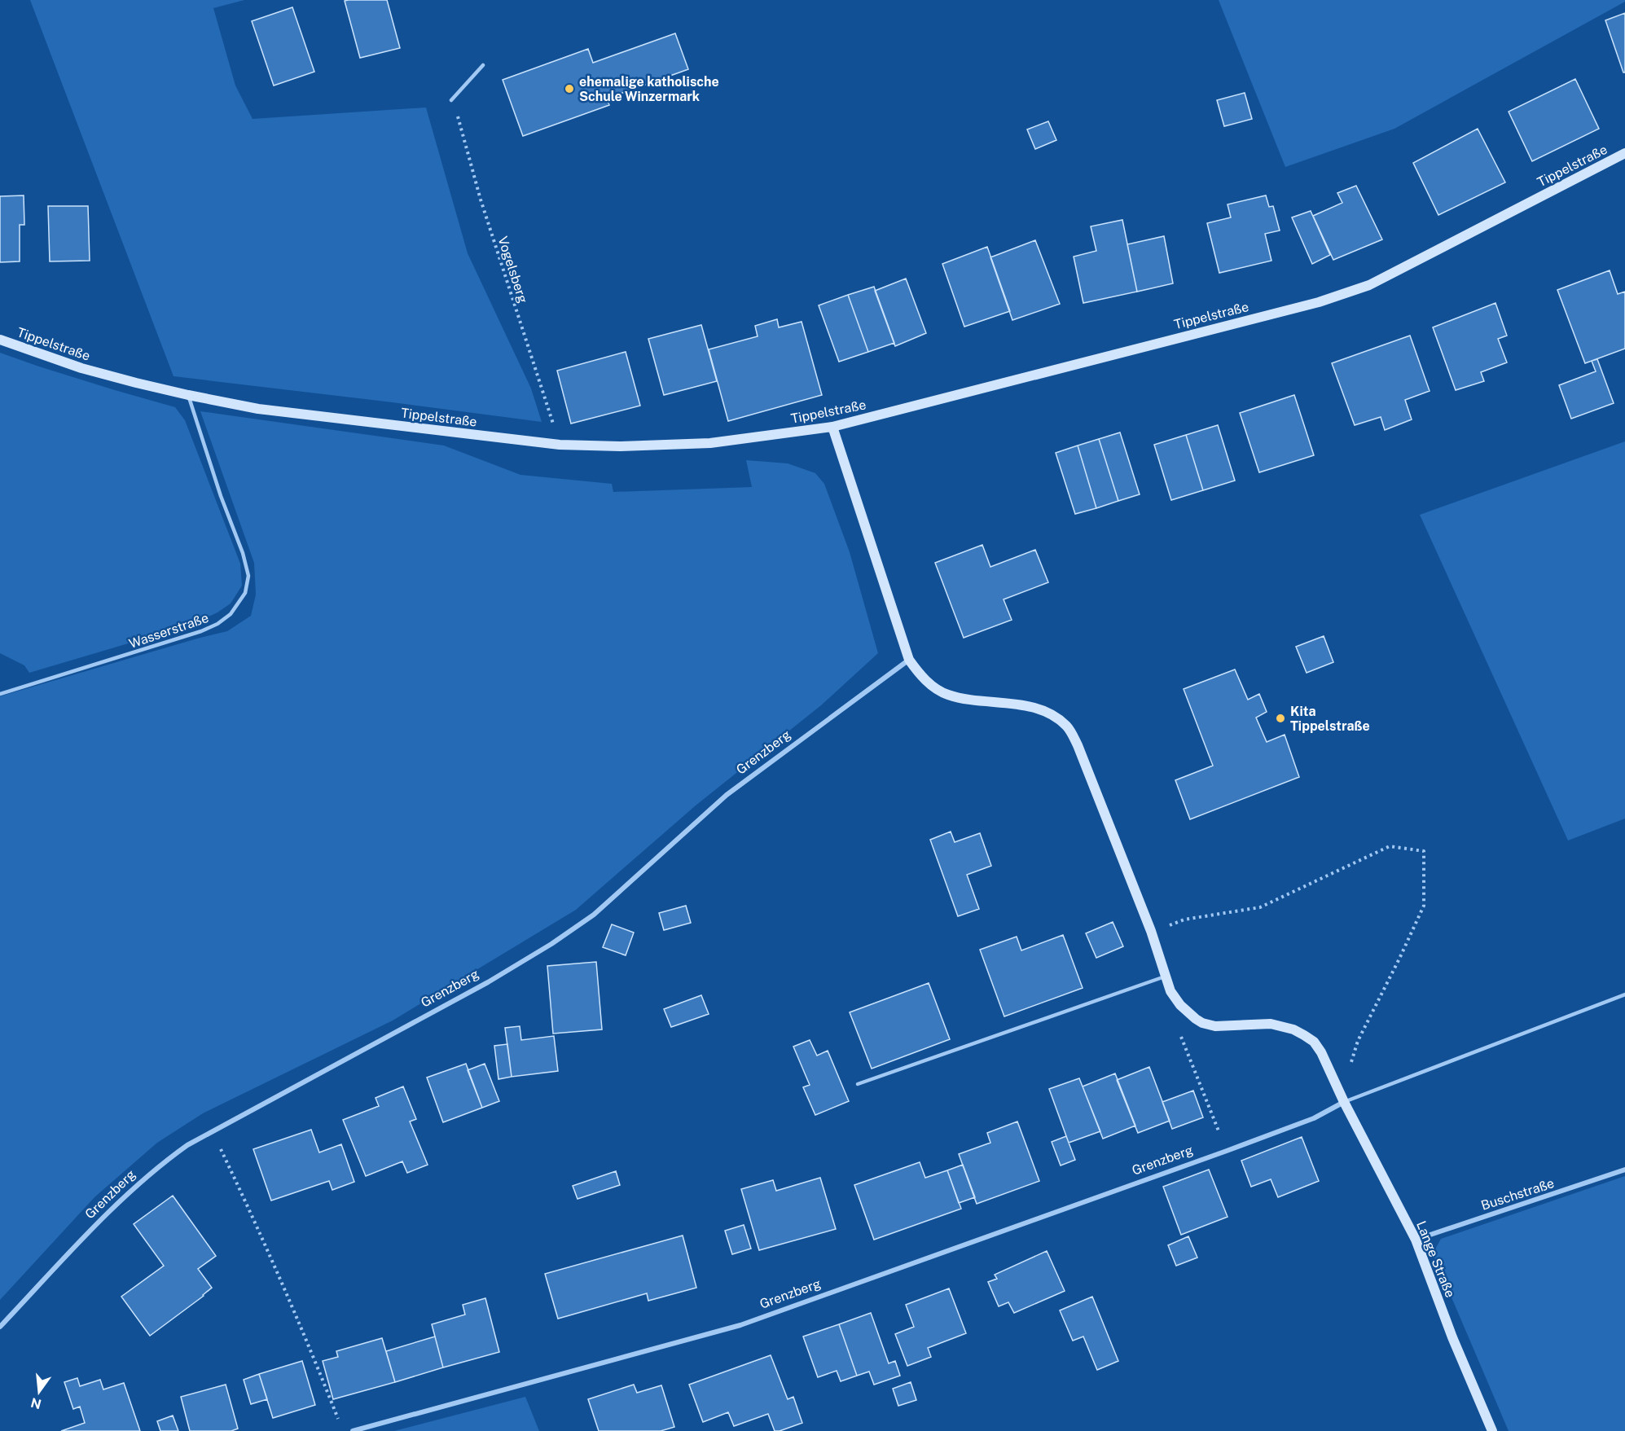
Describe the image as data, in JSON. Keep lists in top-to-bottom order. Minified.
{"streets":{"street":["Tippelstraße","Grenzberg","Buschstraße","Lange Straße"],"lane":["Wasserstraße"],"path":["Vogelsberg"]},"crossings":[["Tippelstraße","Vogelsberg"],["Tippelstraße","Wasserstraße"],["Grenzberg","Lange Straße"],["Buschstraße","Lange Straße"]],"places":["ehemalige katholische Schule Winzermark","Kita Tippelstraße"],"north":"bottom"}
